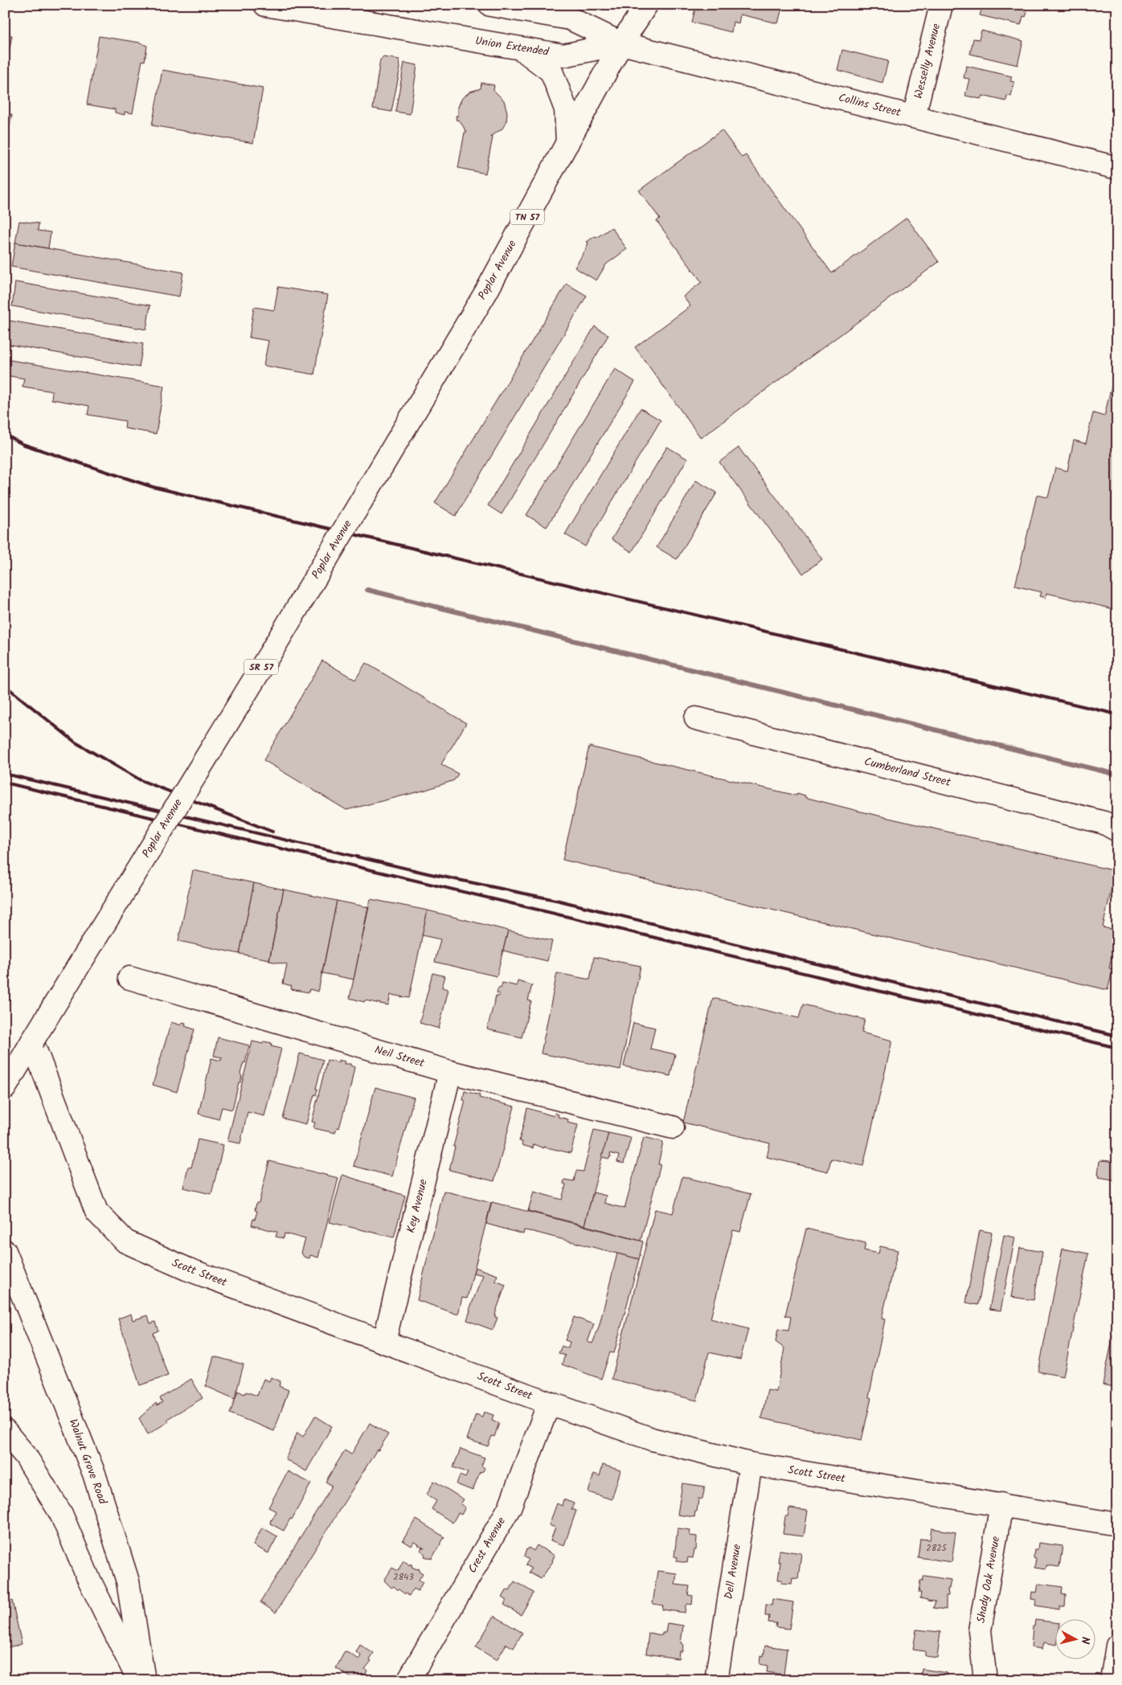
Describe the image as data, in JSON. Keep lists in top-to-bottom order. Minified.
{"streets":{"main road":["Union Extended","Wesselly Avenue","Collins Street","TN 57","Poplar Avenue","SR 57","Cumberland Street","Neil Street","Key Avenue","Scott Street","Walnut Grove Road","Crest Avenue","Dell Avenue","Shady Oak Avenue"]},"crossings":[["Union Extended","Collins Street"],["Union Extended","Poplar Avenue"],["Wesselly Avenue","Collins Street"],["Collins Street","Poplar Avenue"],["Poplar Avenue","Scott Street"],["Neil Street","Key Avenue"],["Key Avenue","Scott Street"],["Scott Street","Crest Avenue"],["Scott Street","Dell Avenue"],["Scott Street","Shady Oak Avenue"]],"house_numbers":["2825","2843"],"north":"right"}
